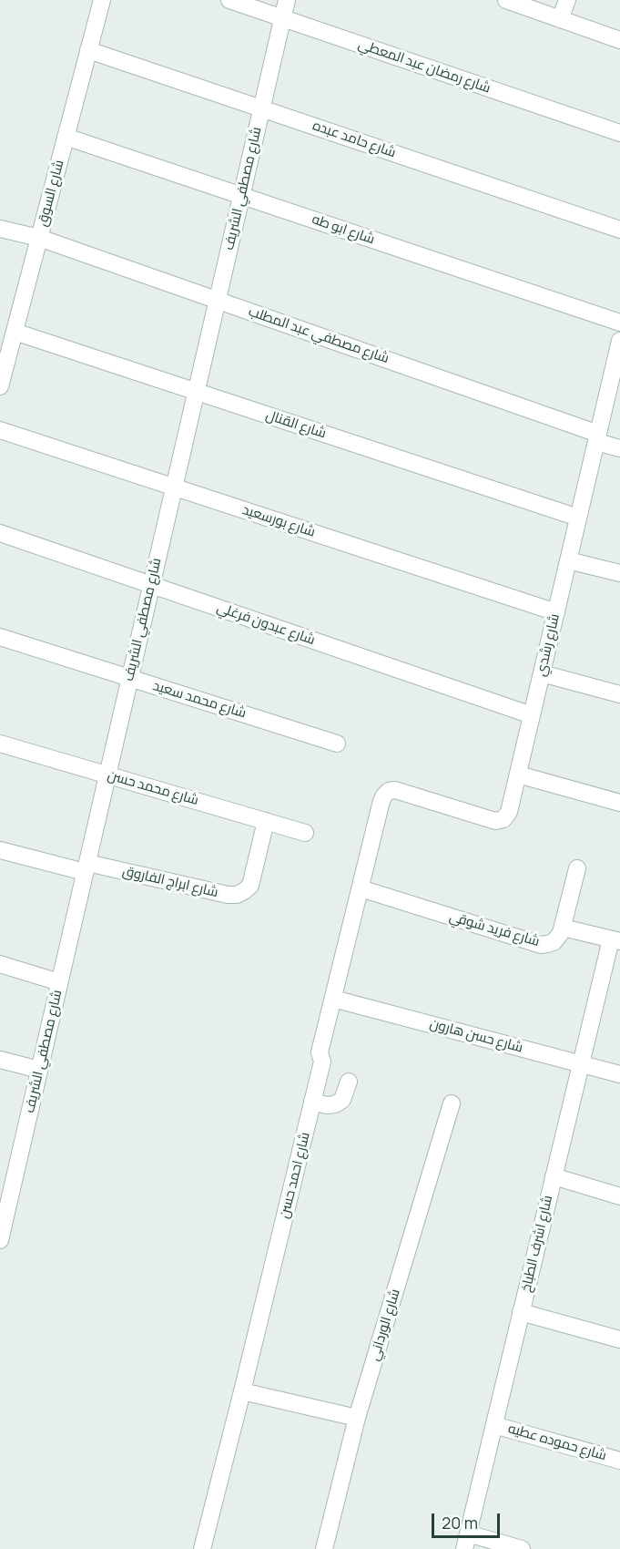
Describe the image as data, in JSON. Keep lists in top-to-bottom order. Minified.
{"streets":{"street":["شارع رمضان عبد المعطي","شارع حامد عبده","شارع مصطفي الشريف","شارع السوق","شارع ابو طه","شارع مصطفي عبد المطلب","شارع القنال","شارع بورسعيد","شارع عبدون فرغلي","شارع رشدي","شارع محمد سعيد","شارع محمد حسن","شارع ابراج الفاروق","شارع فريد شوقي","شارع حسن هارون","شارع احمد حسن","شارع اشرف الطباخ","شارع الورداني","شارع حموده عطيه"]},"crossings":[["شارع رمضان عبد المعطي","شارع مصطفي الشريف"],["شارع حامد عبده","شارع مصطفي الشريف"],["شارع حامد عبده","شارع السوق"],["شارع مصطفي الشريف","شارع ابو طه"],["شارع مصطفي الشريف","شارع مصطفي عبد المطلب"],["شارع مصطفي الشريف","شارع القنال"],["شارع مصطفي الشريف","شارع بورسعيد"],["شارع مصطفي الشريف","شارع عبدون فرغلي"],["شارع مصطفي الشريف","شارع محمد سعيد"],["شارع مصطفي الشريف","شارع محمد حسن"],["شارع مصطفي الشريف","شارع ابراج الفاروق"],["شارع السوق","شارع ابو طه"],["شارع السوق","شارع مصطفي عبد المطلب"],["شارع السوق","شارع القنال"],["شارع مصطفي عبد المطلب","شارع رشدي"],["شارع القنال","شارع رشدي"],["شارع بورسعيد","شارع رشدي"],["شارع عبدون فرغلي","شارع رشدي"],["شارع رشدي","شارع احمد حسن"],["شارع محمد حسن","شارع ابراج الفاروق"],["شارع فريد شوقي","شارع احمد حسن"],["شارع حسن هارون","شارع احمد حسن"],["شارع حسن هارون","شارع اشرف الطباخ"],["شارع اشرف الطباخ","شارع حموده عطيه"]],"scale_bar":"20 m"}
